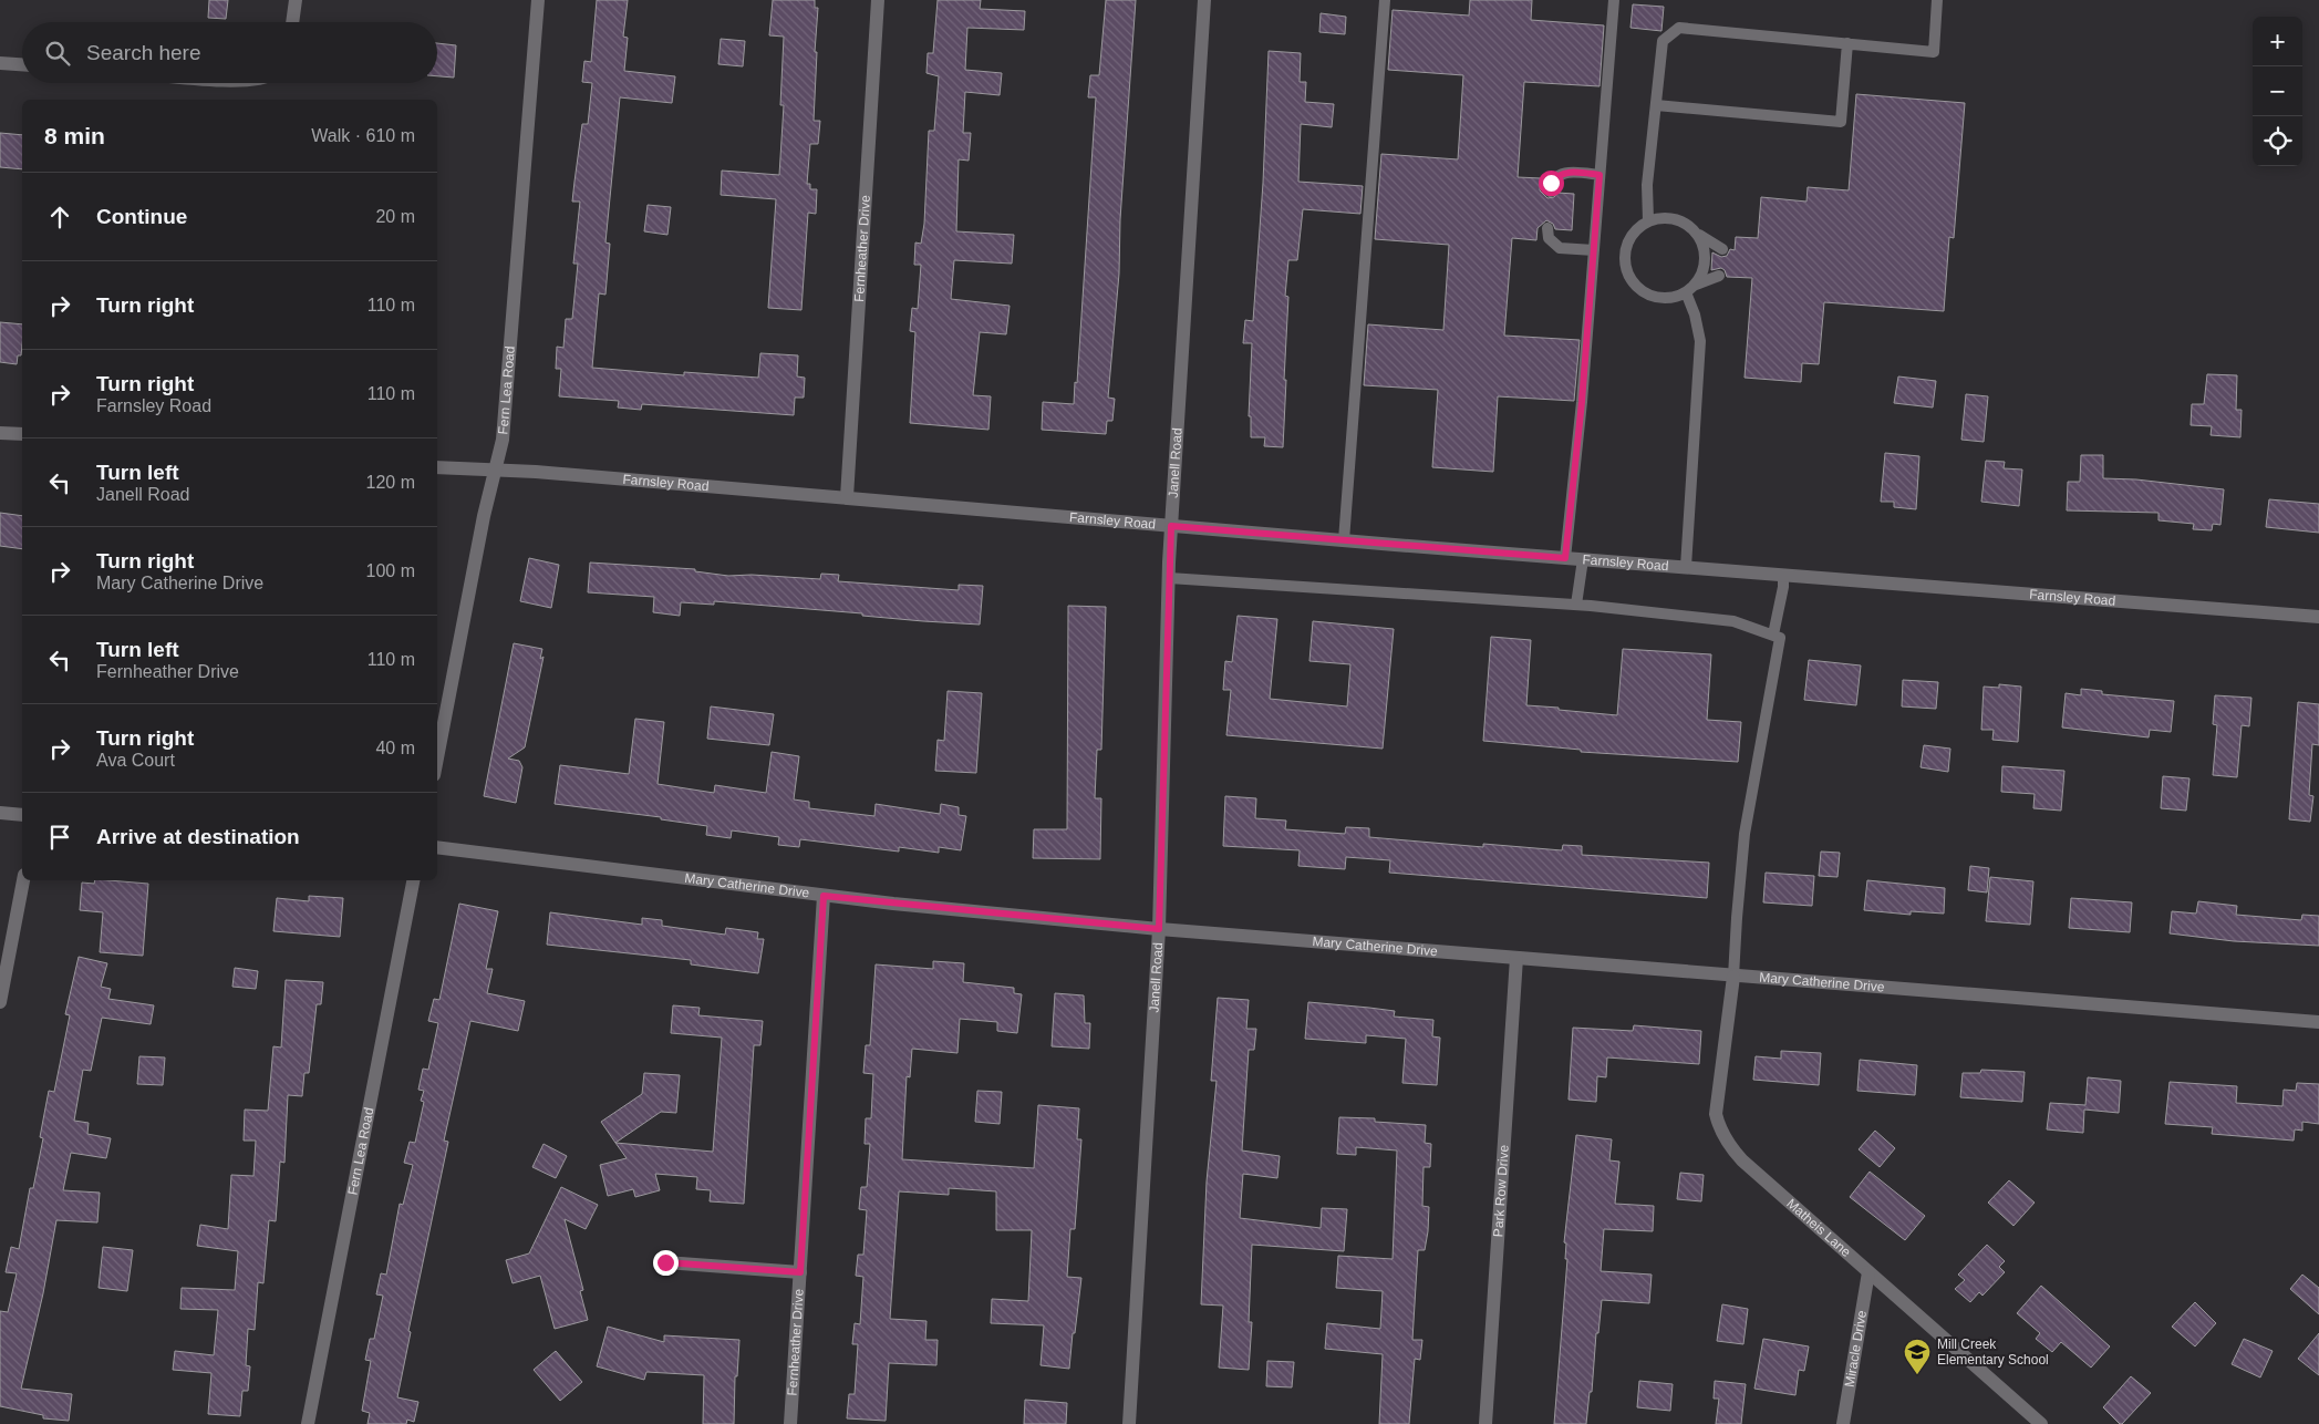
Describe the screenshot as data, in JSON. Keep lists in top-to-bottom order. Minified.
{"streets":{"street":["Fernheather Drive","Fern Lea Road","Janell Road","Farnsley Road","Mary Catherine Drive","Park Row Drive","Matheis Lane","Miracle Drive"]},"crossings":[["Fernheather Drive","Farnsley Road"],["Fernheather Drive","Mary Catherine Drive"],["Fern Lea Road","Farnsley Road"],["Janell Road","Farnsley Road"],["Janell Road","Mary Catherine Drive"],["Mary Catherine Drive","Park Row Drive"],["Mary Catherine Drive","Matheis Lane"],["Matheis Lane","Miracle Drive"]],"places":{"school or university":["Mill Creek Elementary School"]},"page":{"map_buttons":["+","−"],"search":"Search here","heading":["8 min","Walk · 610 m"],"list":[["Continue","20 m"],["Turn right","110 m"],["Turn right","Farnsley Road","110 m"],["Turn left","Janell Road","120 m"],["Turn right","Mary Catherine Drive","100 m"],["Turn left","Fernheather Drive","110 m"],["Turn right","Ava Court","40 m"],"Arrive at destination"]}}
